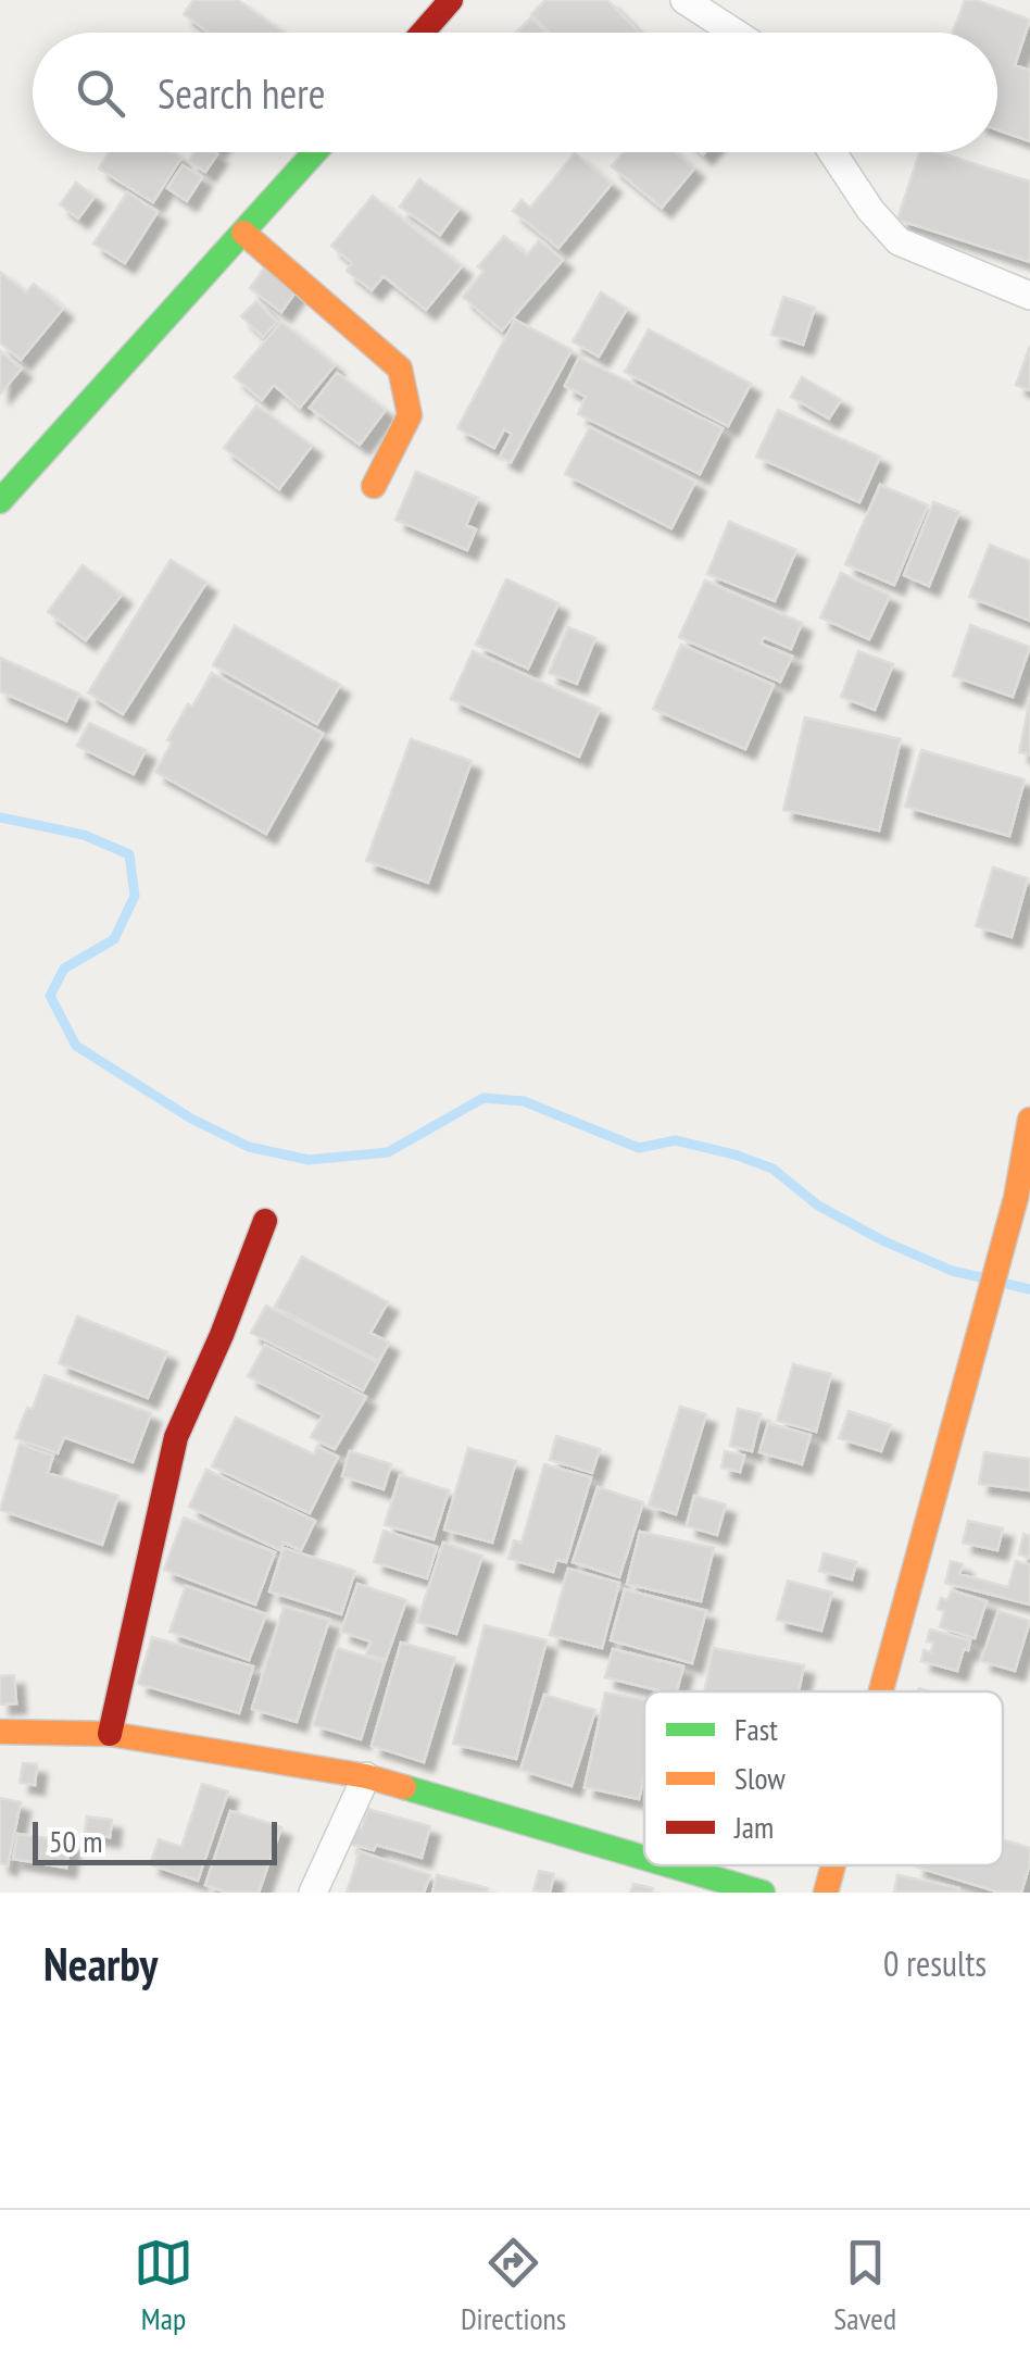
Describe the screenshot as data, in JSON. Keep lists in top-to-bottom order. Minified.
{"legend":["Fast","Slow","Jam"],"scale_bar":"50 m","page":{"search":"Search here","scale":"50 m","heading":["Nearby","0 results"],"nav":["Map","Directions","Saved"]}}
